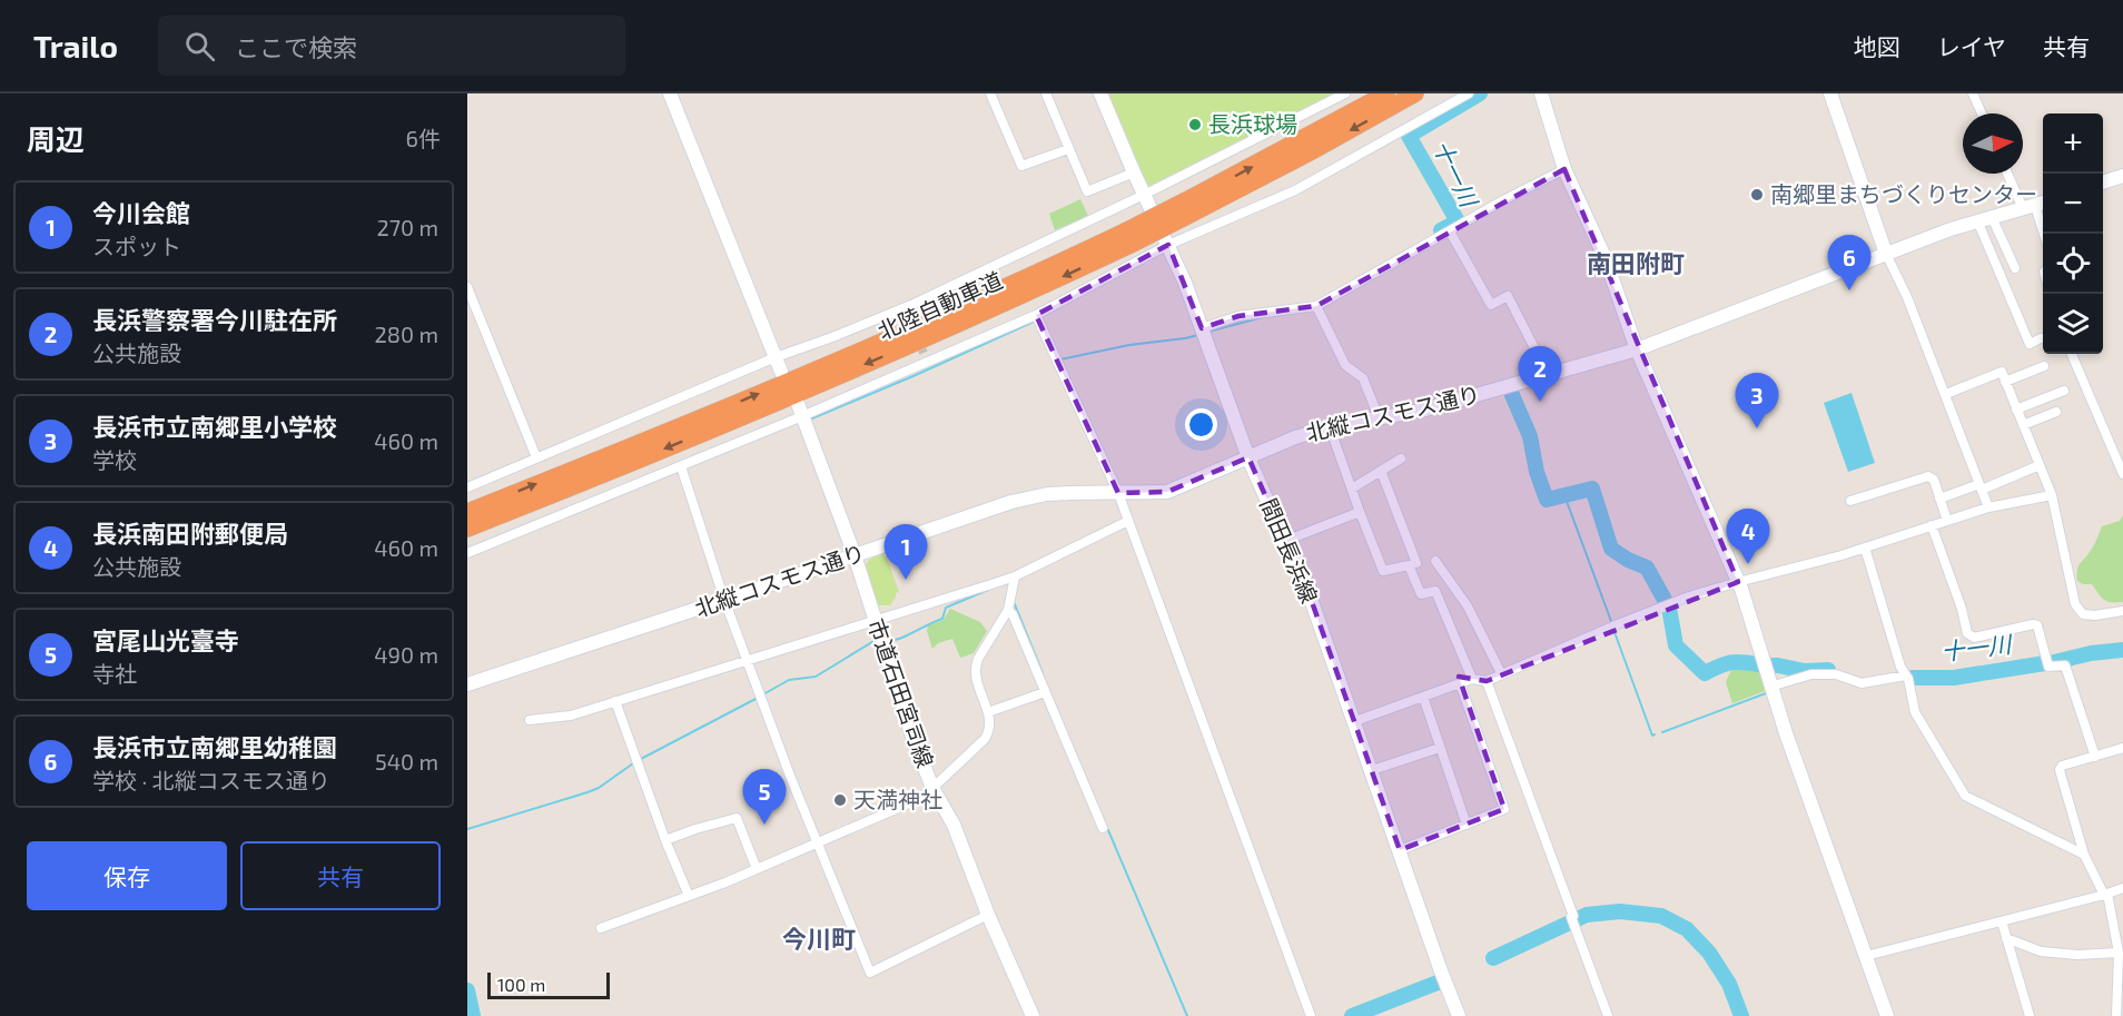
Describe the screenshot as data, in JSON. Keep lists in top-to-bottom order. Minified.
{"streets":{"highway":["北陸自動車道"],"street":["北縦コスモス通り","間田長浜線","市道石田宮司線"]},"crossings":[["北縦コスモス通り","間田長浜線"],["北縦コスモス通り","市道石田宮司線"]],"districts":["南田附町","今川町"],"water":["十一川"],"places":["長浜球場","南郷里まちづくりセンター","天満神社"],"scale_bar":"100 m","north":"right","page":{"header":"Trailo","search":"ここで検索","nav":["地図","レイヤ","共有"],"heading":["周辺","6件"],"map_buttons":["+","−"],"list":[{"mark":"1","name":"今川会館","note":"スポット","value":"270 m"},{"mark":"2","name":"長浜警察署今川駐在所","note":"公共施設","value":"280 m"},{"mark":"3","name":"長浜市立南郷里小学校","note":"学校","value":"460 m"},{"mark":"4","name":"長浜南田附郵便局","note":"公共施設","value":"460 m"},{"mark":"5","name":"宮尾山光臺寺","note":"寺社","value":"490 m"},{"mark":"6","name":"長浜市立南郷里幼稚園","note":"学校 · 北縦コスモス通り","value":"540 m"}],"pins":["6","2","3","4","1","5"],"buttons":["保存","共有"],"scale":"100 m"}}
